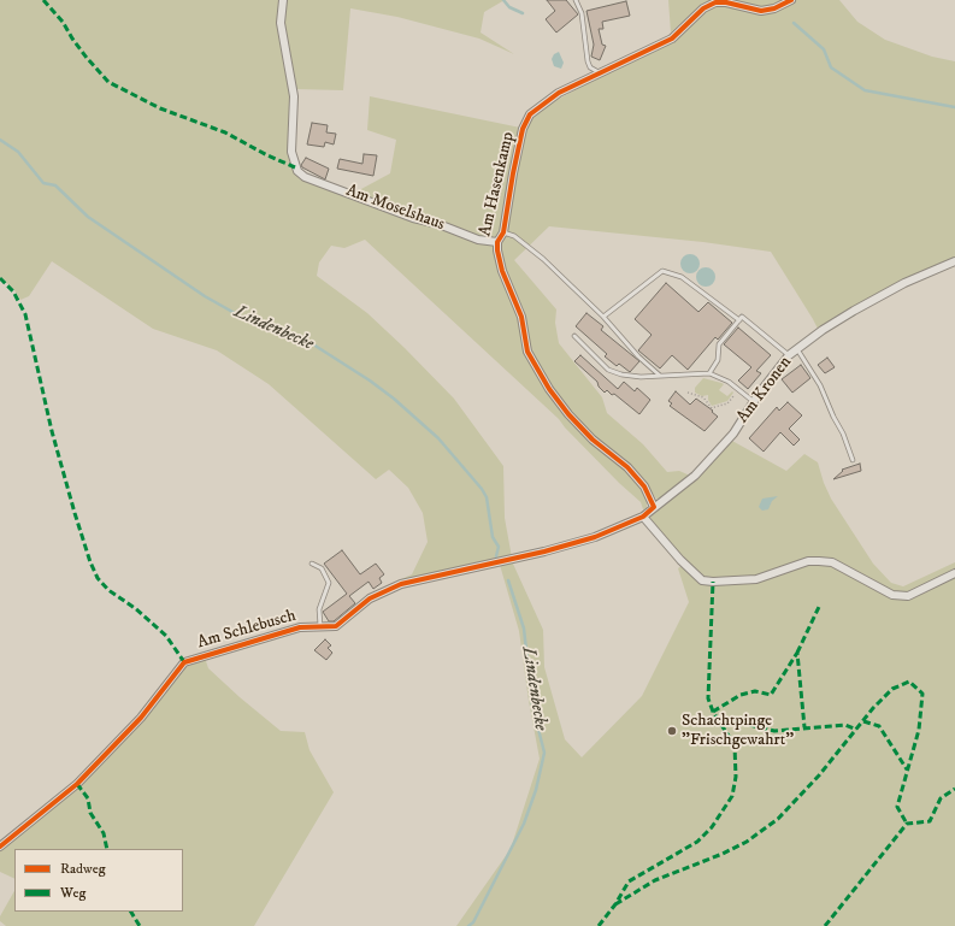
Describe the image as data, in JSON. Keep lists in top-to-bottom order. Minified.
{"streets":{"street":["Am Hasenkamp","Am Moselshaus","Am Kronen","Am Schlebusch"]},"crossings":[["Am Hasenkamp","Am Moselshaus"],["Am Hasenkamp","Am Kronen"],["Am Kronen","Am Schlebusch"]],"water":["Lindenbecke"],"places":["Schachtpinge \"Frischgewahrt\""],"legend":["Radweg","Weg"]}
